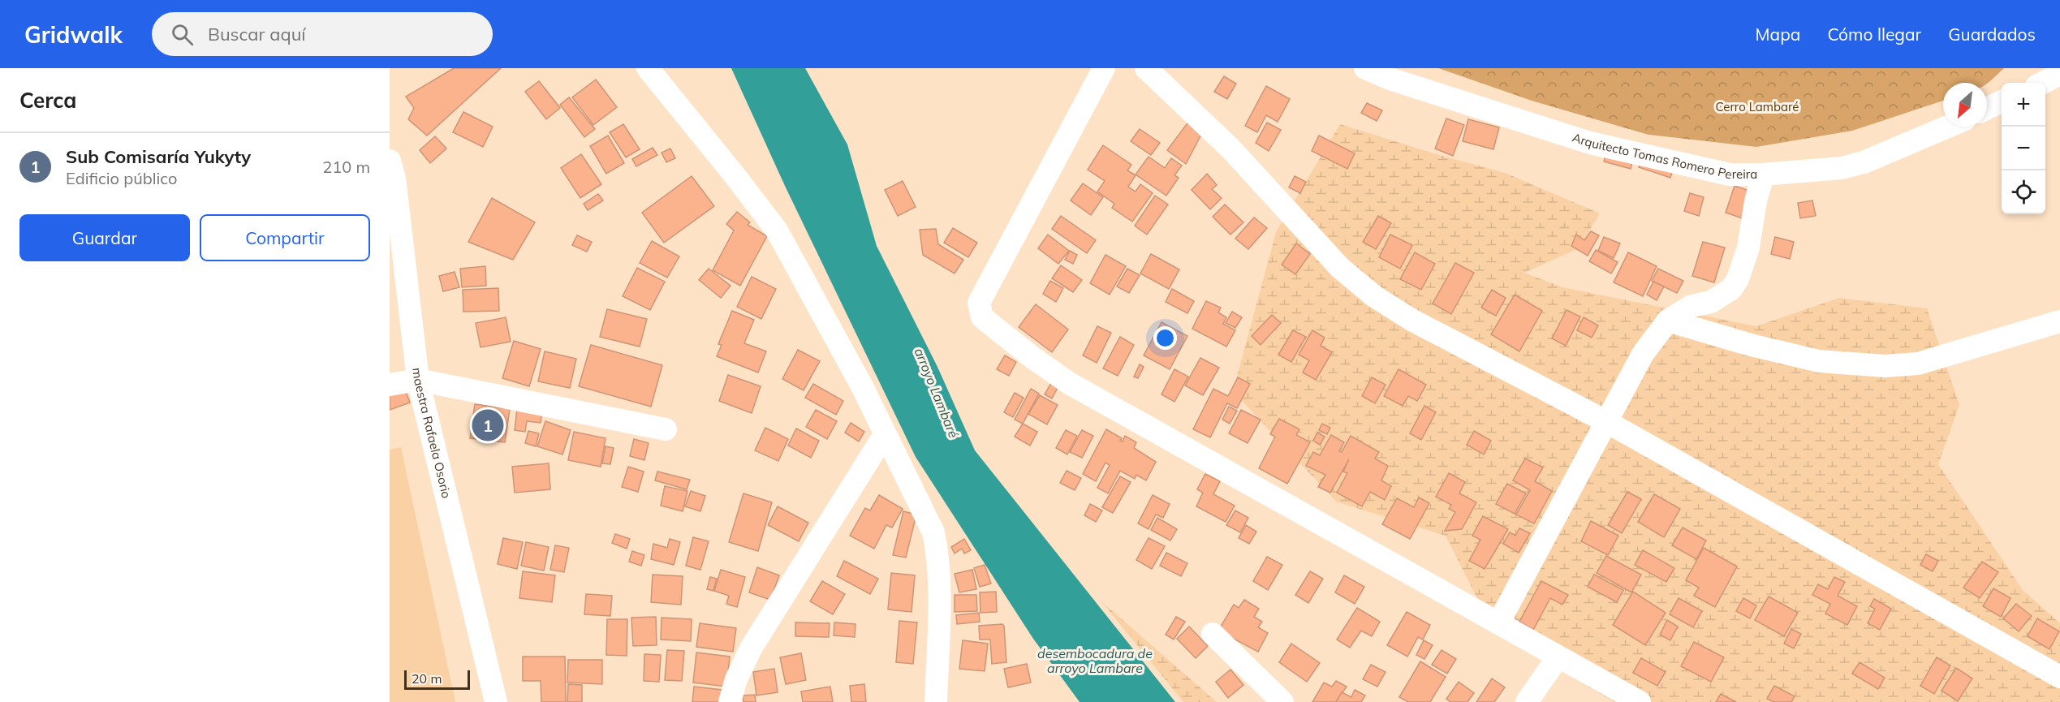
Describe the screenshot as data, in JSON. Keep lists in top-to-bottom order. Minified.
{"streets":{"street":["Arquitecto Tomas Romero Pereira","maestra Rafaela Osorio"]},"water":["arroyo Lambaré","desembocadura de arroyo Lambare"],"parks":["Cerro Lambaré"],"scale_bar":"20 m","north":"bottom left","page":{"header":"Gridwalk","search":"Buscar aquí","nav":["Mapa","Cómo llegar","Guardados"],"heading":"Cerca","map_buttons":["+","−"],"list":[{"mark":"1","name":"Sub Comisaría Yukyty","note":"Edificio público","value":"210 m"}],"buttons":["Guardar","Compartir"],"pins":"1","scale":"20 m"}}
